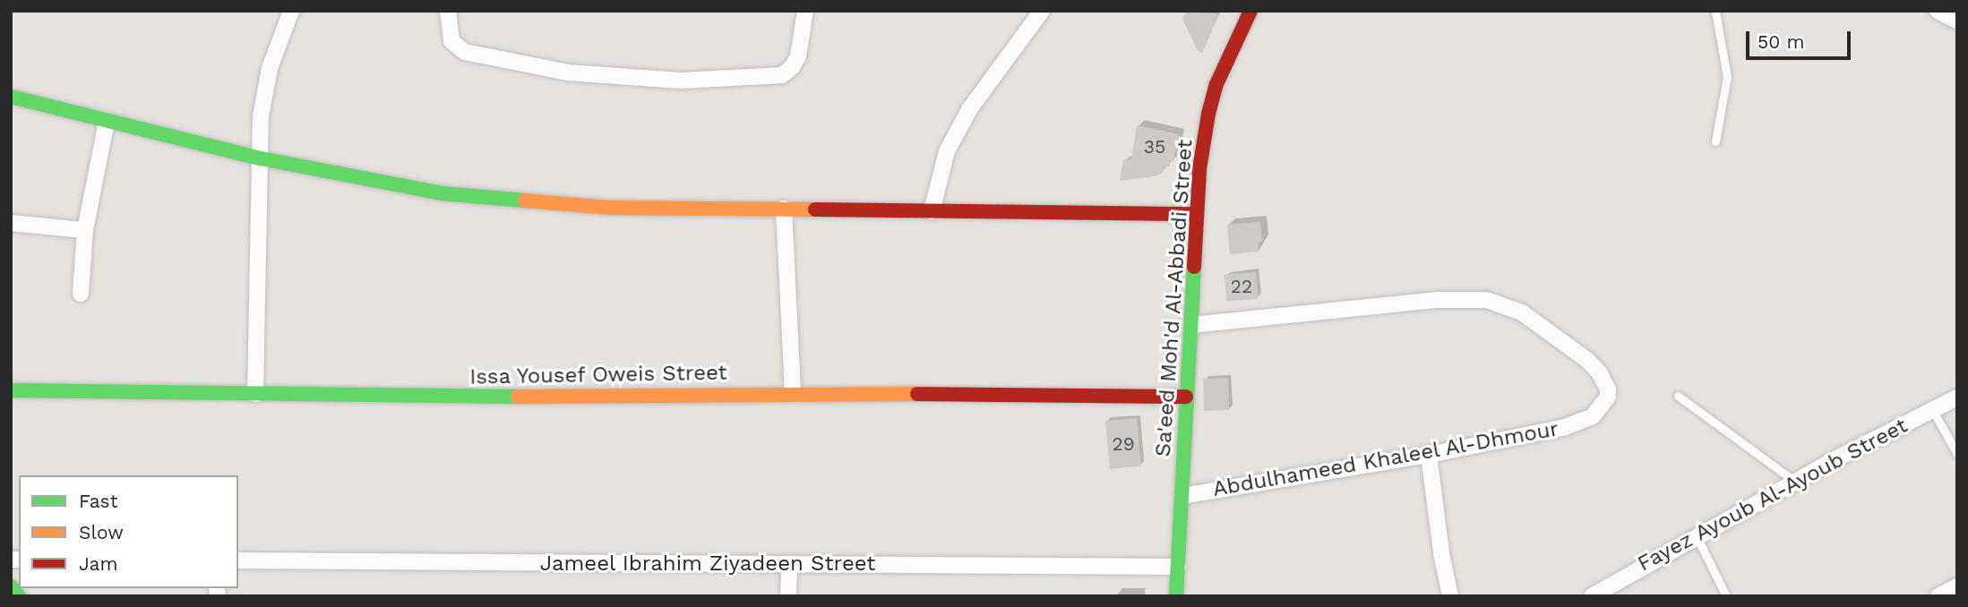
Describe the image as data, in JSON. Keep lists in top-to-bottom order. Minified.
{"streets":{"street":["Sa'eed Moh'd Al-Abbadi Street","Issa Yousef Oweis Street","Abdulhameed Khaleel Al-Dhmour","Fayez Ayoub Al-Ayoub Street","Jameel Ibrahim Ziyadeen Street"]},"crossings":[["Sa'eed Moh'd Al-Abbadi Street","Issa Yousef Oweis Street"],["Sa'eed Moh'd Al-Abbadi Street","Abdulhameed Khaleel Al-Dhmour"],["Sa'eed Moh'd Al-Abbadi Street","Jameel Ibrahim Ziyadeen Street"]],"house_numbers":["35","22","29"],"legend":["Fast","Slow","Jam"],"scale_bar":"50 m"}
